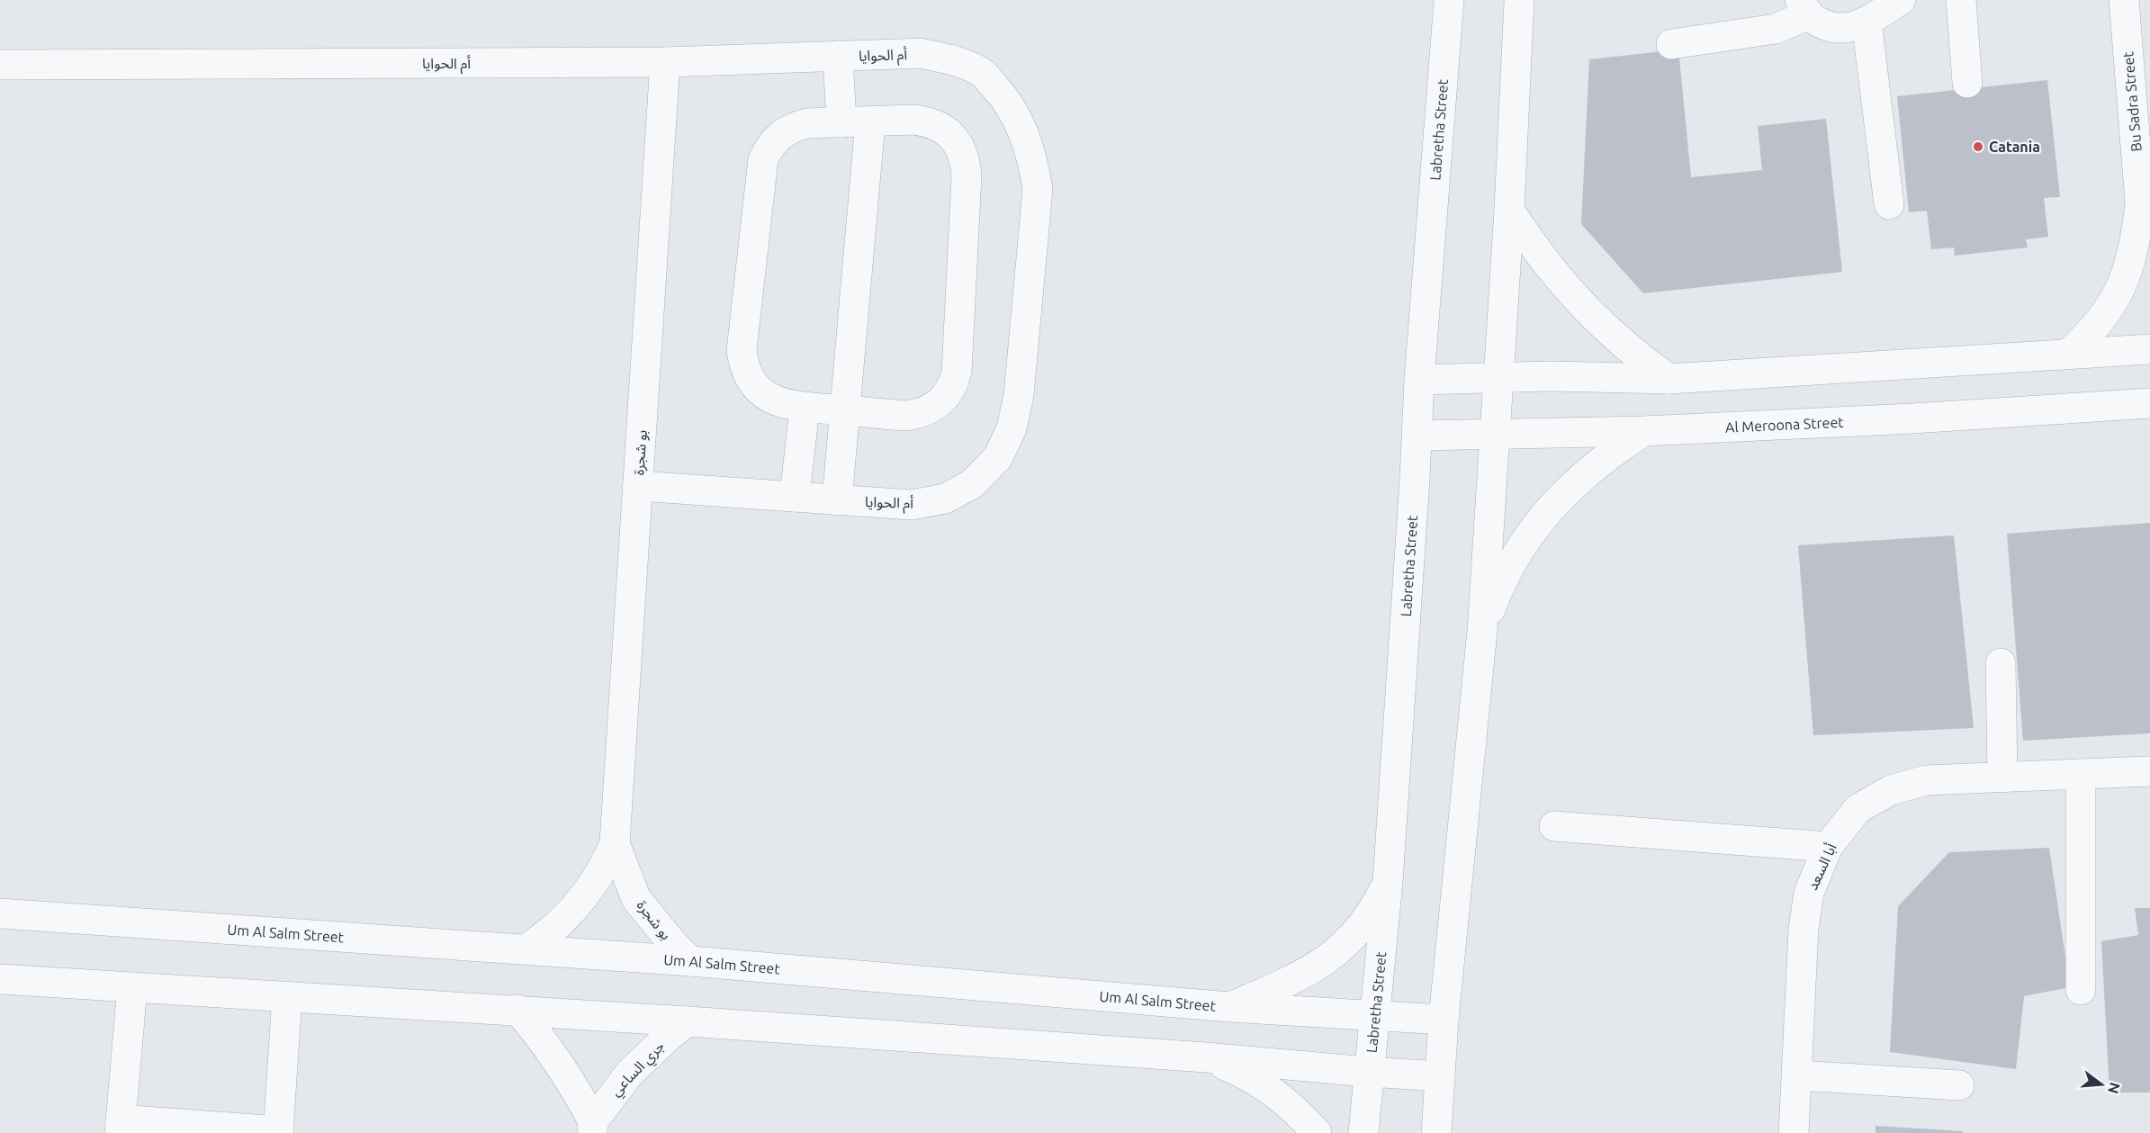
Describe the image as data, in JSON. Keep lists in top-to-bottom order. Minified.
{"streets":{"street":["أم الحوايا","Bu Sadra Street","Labretha Street","Al Meroona Street","بو شجرة","أبا السعد","Um Al Salm Street","جري الساعي"]},"crossings":[["أم الحوايا","بو شجرة"],["Labretha Street","Al Meroona Street"],["Labretha Street","Um Al Salm Street"],["بو شجرة","Um Al Salm Street"]],"places":["Catania"],"north":"right"}
